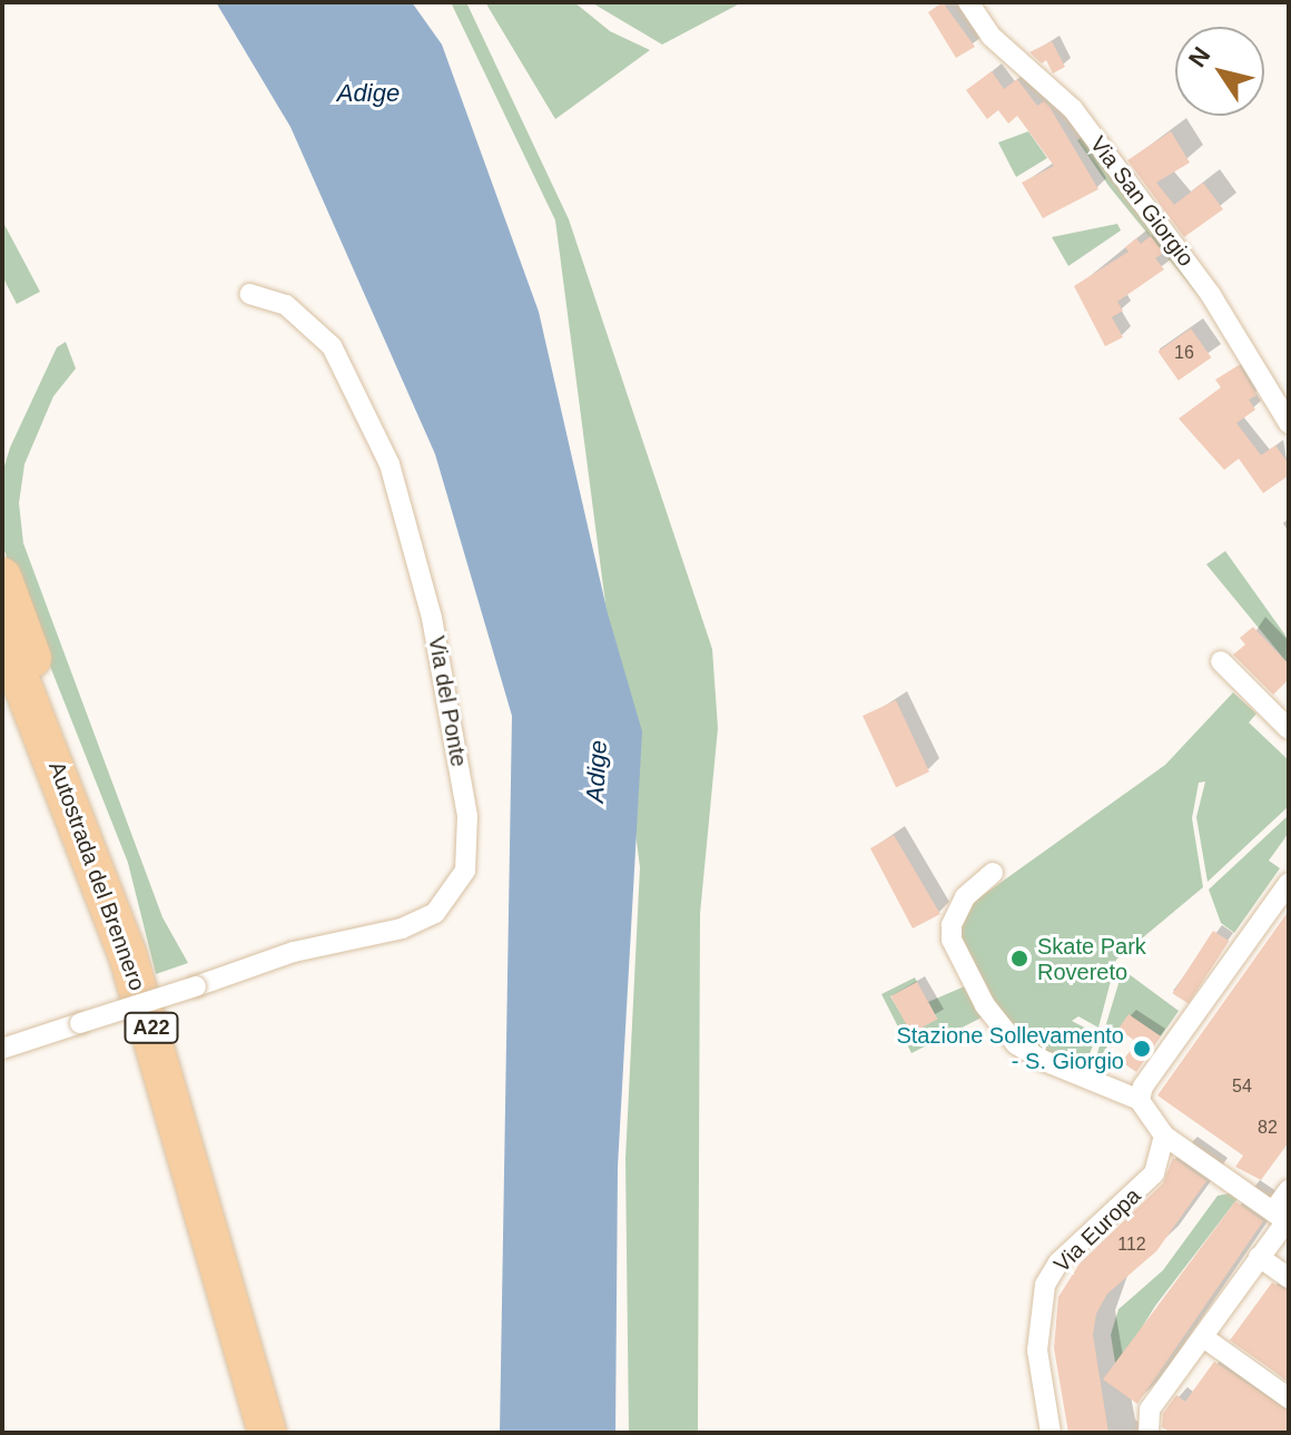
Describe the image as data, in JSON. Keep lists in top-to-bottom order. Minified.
{"streets":{"highway":["Autostrada del Brennero","A22"],"street":["Via San Giorgio","Via del Ponte","Via Europa"]},"water":["Adige"],"places":["Skate Park Rovereto","Stazione Sollevamento - S. Giorgio"],"house_numbers":["16","54","82","112"],"north":"top left"}
